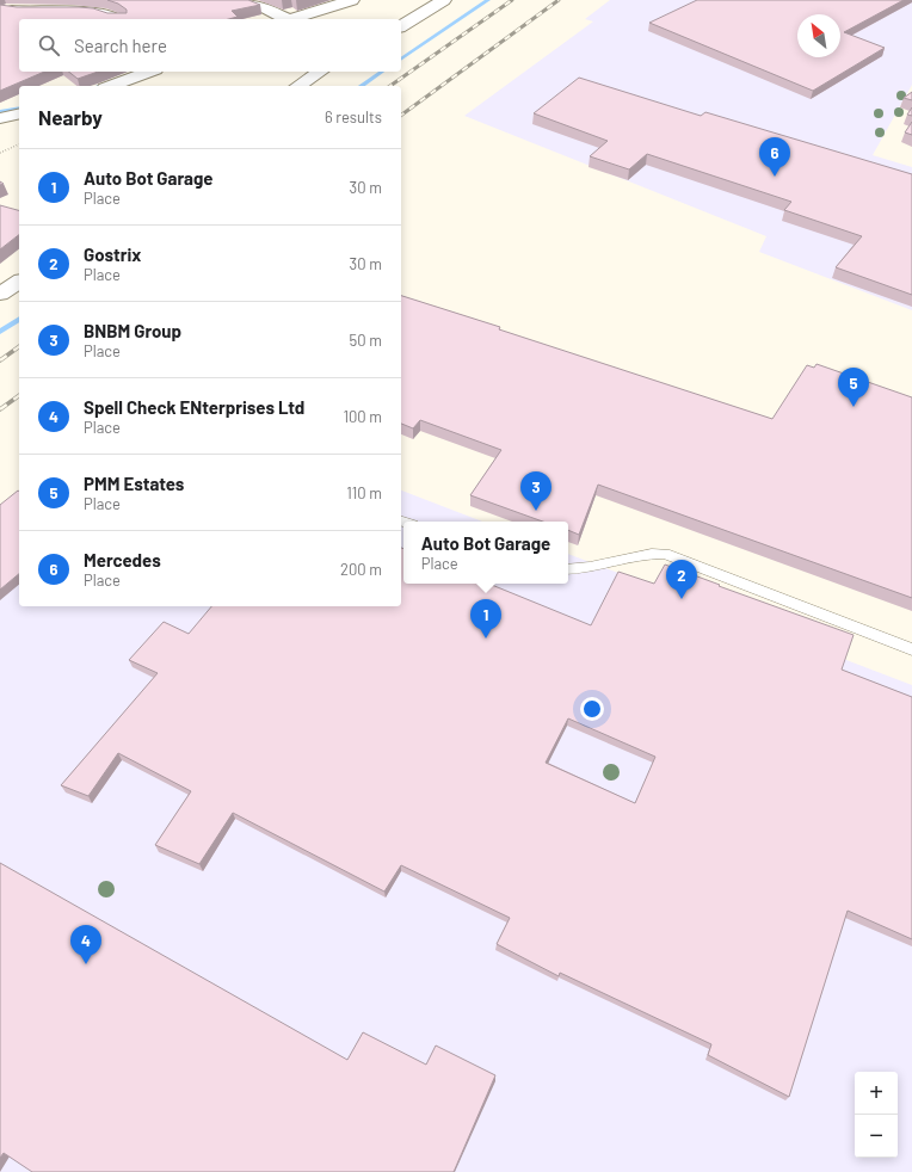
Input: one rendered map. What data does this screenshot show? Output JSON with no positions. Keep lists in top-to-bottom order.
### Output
{
  "north": "top left",
  "page": {
    "search": "Search here",
    "heading": ["Nearby", "6 results"],
    "pins": [
      "6",
      "5",
      "3",
      "2",
      "1",
      "4"
    ],
    "list": [
      {
        "mark": "1",
        "name": "Auto Bot Garage",
        "note": "Place",
        "value": "30 m"
      },
      {
        "mark": "2",
        "name": "Gostrix",
        "note": "Place",
        "value": "30 m"
      },
      {
        "mark": "3",
        "name": "BNBM Group",
        "note": "Place",
        "value": "50 m"
      },
      {
        "mark": "4",
        "name": "Spell Check ENterprises Ltd",
        "note": "Place",
        "value": "100 m"
      },
      {
        "mark": "5",
        "name": "PMM Estates",
        "note": "Place",
        "value": "110 m"
      },
      {
        "mark": "6",
        "name": "Mercedes",
        "note": "Place",
        "value": "200 m"
      }
    ],
    "popup": ["Auto Bot Garage", "Place"],
    "map_buttons": ["+", "−"]
  }
}
